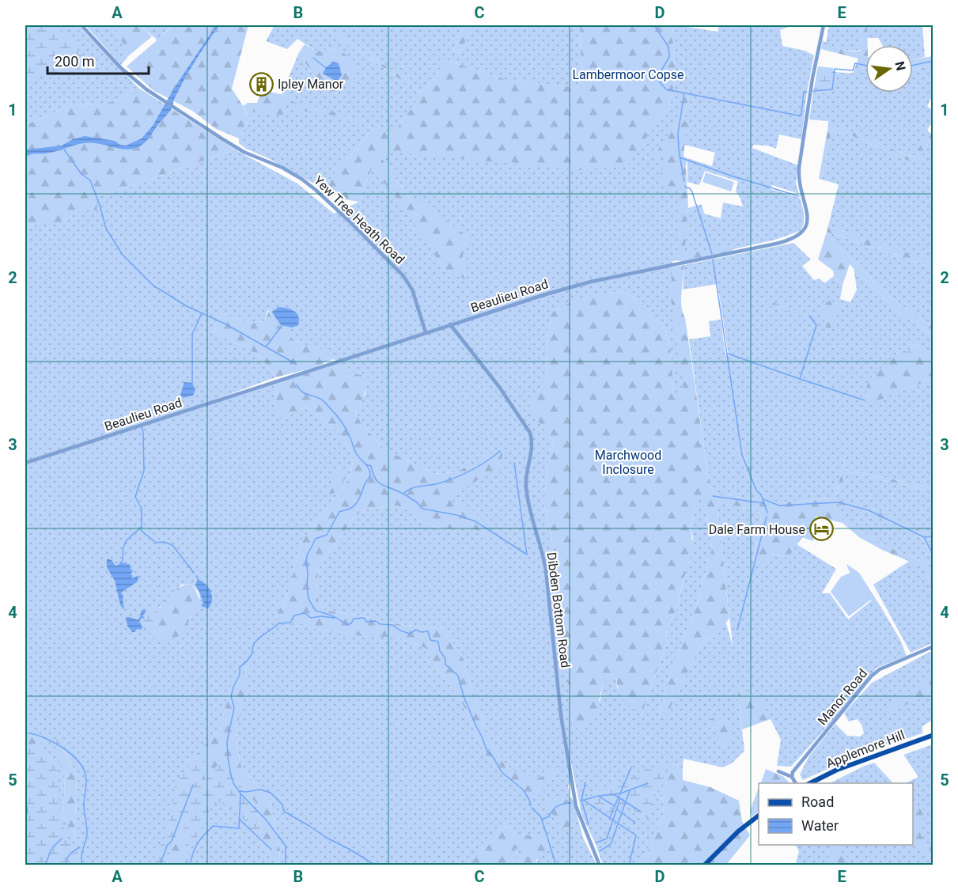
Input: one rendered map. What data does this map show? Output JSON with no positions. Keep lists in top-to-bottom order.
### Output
{
  "streets": {
    "main road": ["Applemore Hill"],
    "street": [
      "Yew Tree Heath Road",
      "Beaulieu Road",
      "Dibden Bottom Road",
      "Manor Road"
    ]
  },
  "crossings": [
    ["Yew Tree Heath Road", "Beaulieu Road"],
    ["Beaulieu Road", "Dibden Bottom Road"]
  ],
  "parks": ["Lambermoor Copse", "Marchwood Inclosure"],
  "places": {
    "building": ["Ipley Manor"],
    "hotel": ["Dale Farm House"]
  },
  "legend": ["Road", "Water"],
  "scale_bar": "200 m",
  "north": "right",
  "grid": {
    "columns": [
      "A",
      "B",
      "C",
      "D",
      "E"
    ],
    "rows": [
      "1",
      "2",
      "3",
      "4",
      "5"
    ]
  }
}
